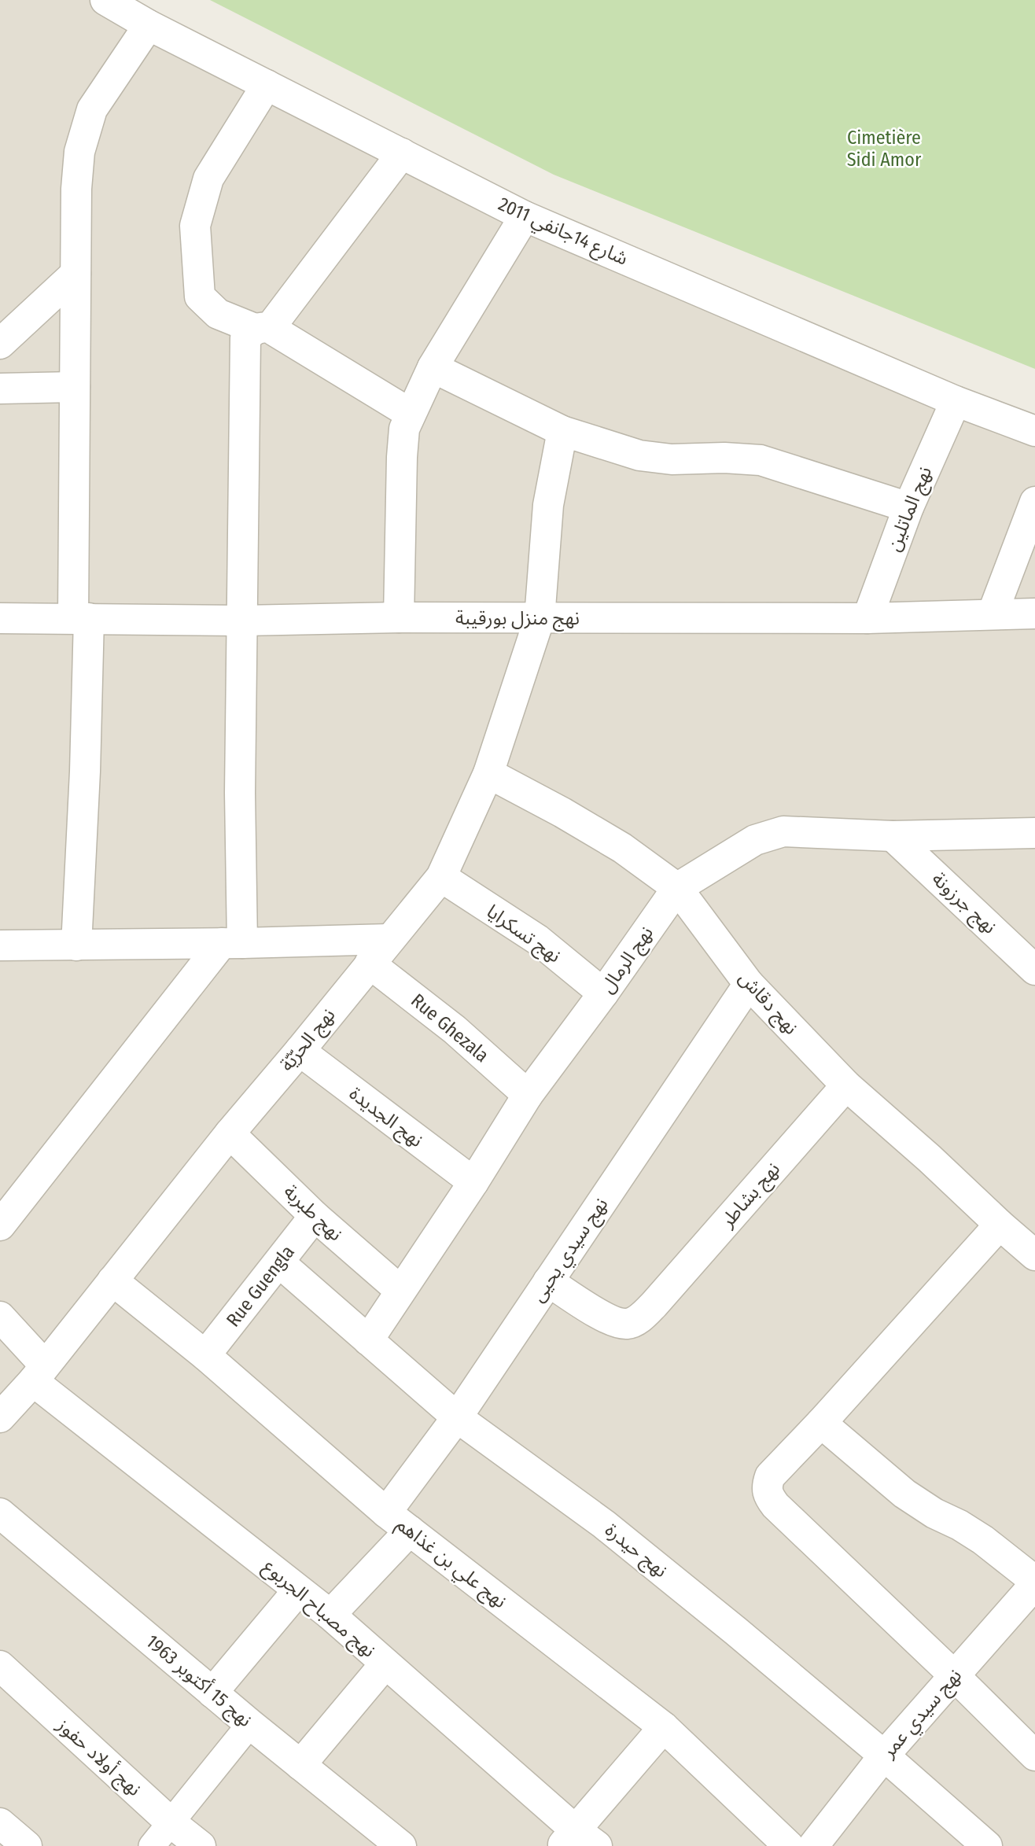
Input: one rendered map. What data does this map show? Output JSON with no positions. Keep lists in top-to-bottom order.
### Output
{
  "streets": {
    "street": [
      "شارع 14جانفي 2011",
      "نهج الماتلين",
      "نهج منزل بورقيبة",
      "نهج جرزونة",
      "نهج تسكرايا",
      "نهج الرمال",
      "نهج دقاش",
      "Rue Ghezala",
      "نهج الحرّيّة",
      "نهج الجديدة",
      "نهج بشاطر",
      "نهج طبربة",
      "نهج سيدي يحيى",
      "Rue Guengla",
      "نهج حيدرة",
      "نهج علي بن غذاهم",
      "نهج مصباح الجربوع",
      "نهج 15 أكتوبر 1963",
      "نهج سيدي عمر",
      "نهج أولاد حفوز"
    ]
  },
  "crossings": [
    ["شارع 14جانفي 2011", "نهج الماتلين"],
    ["نهج الماتلين", "نهج منزل بورقيبة"],
    ["نهج منزل بورقيبة", "نهج الحرّيّة"],
    ["نهج جرزونة", "نهج الرمال"],
    ["نهج تسكرايا", "نهج الرمال"],
    ["نهج تسكرايا", "نهج الحرّيّة"],
    ["نهج الرمال", "نهج دقاش"],
    ["نهج الرمال", "Rue Ghezala"],
    ["نهج الرمال", "نهج الجديدة"],
    ["نهج الرمال", "نهج طبربة"],
    ["نهج الرمال", "نهج حيدرة"],
    ["نهج دقاش", "نهج الحرّيّة"],
    ["نهج دقاش", "نهج بشاطر"],
    ["نهج دقاش", "نهج سيدي يحيى"],
    ["Rue Ghezala", "نهج الحرّيّة"],
    ["نهج الحرّيّة", "نهج الجديدة"],
    ["نهج الحرّيّة", "نهج طبربة"],
    ["نهج الحرّيّة", "نهج علي بن غذاهم"],
    ["نهج الحرّيّة", "نهج مصباح الجربوع"],
    ["نهج بشاطر", "نهج سيدي يحيى"],
    ["نهج طبربة", "Rue Guengla"],
    ["نهج سيدي يحيى", "نهج حيدرة"],
    ["نهج سيدي يحيى", "نهج علي بن غذاهم"],
    ["نهج سيدي يحيى", "نهج مصباح الجربوع"],
    ["Rue Guengla", "نهج حيدرة"],
    ["Rue Guengla", "نهج علي بن غذاهم"],
    ["نهج حيدرة", "نهج سيدي عمر"]
  ],
  "parks": ["Cimetière Sidi Amor"]
}
